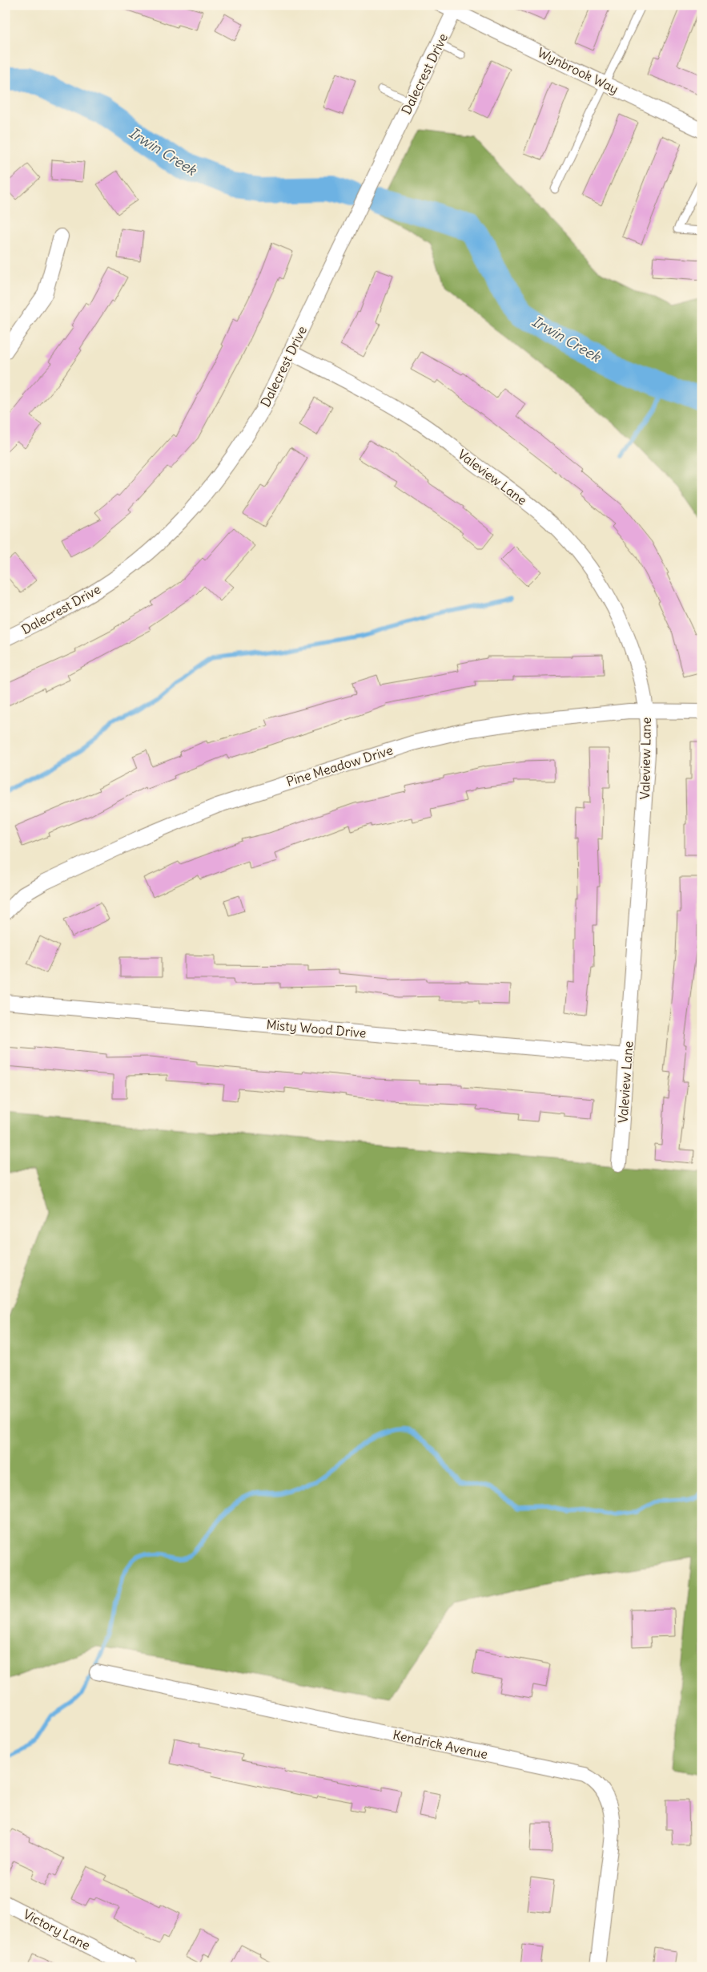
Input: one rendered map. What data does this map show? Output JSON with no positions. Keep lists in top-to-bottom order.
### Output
{
  "streets": {
    "street": [
      "Wynbrook Way",
      "Dalecrest Drive",
      "Valeview Lane",
      "Pine Meadow Drive",
      "Misty Wood Drive",
      "Kendrick Avenue",
      "Victory Lane"
    ]
  },
  "crossings": [
    ["Wynbrook Way", "Dalecrest Drive"],
    ["Dalecrest Drive", "Valeview Lane"],
    ["Valeview Lane", "Pine Meadow Drive"],
    ["Valeview Lane", "Misty Wood Drive"]
  ],
  "water": ["Irwin Creek"]
}
